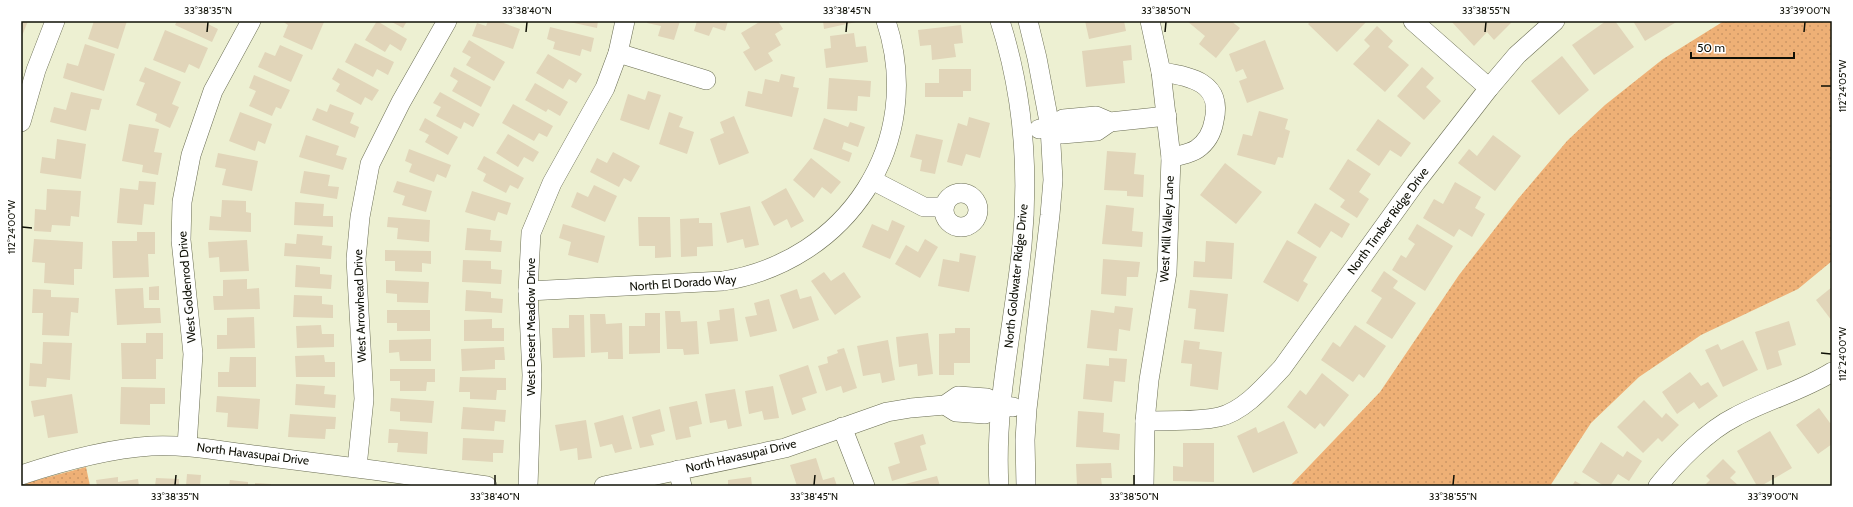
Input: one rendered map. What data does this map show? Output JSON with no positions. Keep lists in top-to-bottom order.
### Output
{
  "streets": {
    "street": [
      "North Timber Ridge Drive",
      "West Mill Valley Lane",
      "North Goldwater Ridge Drive",
      "North El Dorado Way",
      "West Goldenrod Drive",
      "West Arrowhead Drive",
      "West Desert Meadow Drive",
      "North Havasupai Drive"
    ]
  },
  "crossings": [
    ["North Timber Ridge Drive", "West Mill Valley Lane"],
    ["North Goldwater Ridge Drive", "North Havasupai Drive"],
    ["North El Dorado Way", "West Desert Meadow Drive"],
    ["West Goldenrod Drive", "North Havasupai Drive"],
    ["West Arrowhead Drive", "North Havasupai Drive"]
  ],
  "scale_bar": "50 m",
  "coordinates": [
    "33°38'35\"N",
    "33°38'40\"N",
    "33°38'45\"N",
    "33°38'50\"N",
    "33°38'55\"N",
    "33°39'00\"N",
    "112°24'05\"W",
    "112°24'00\"W"
  ]
}
